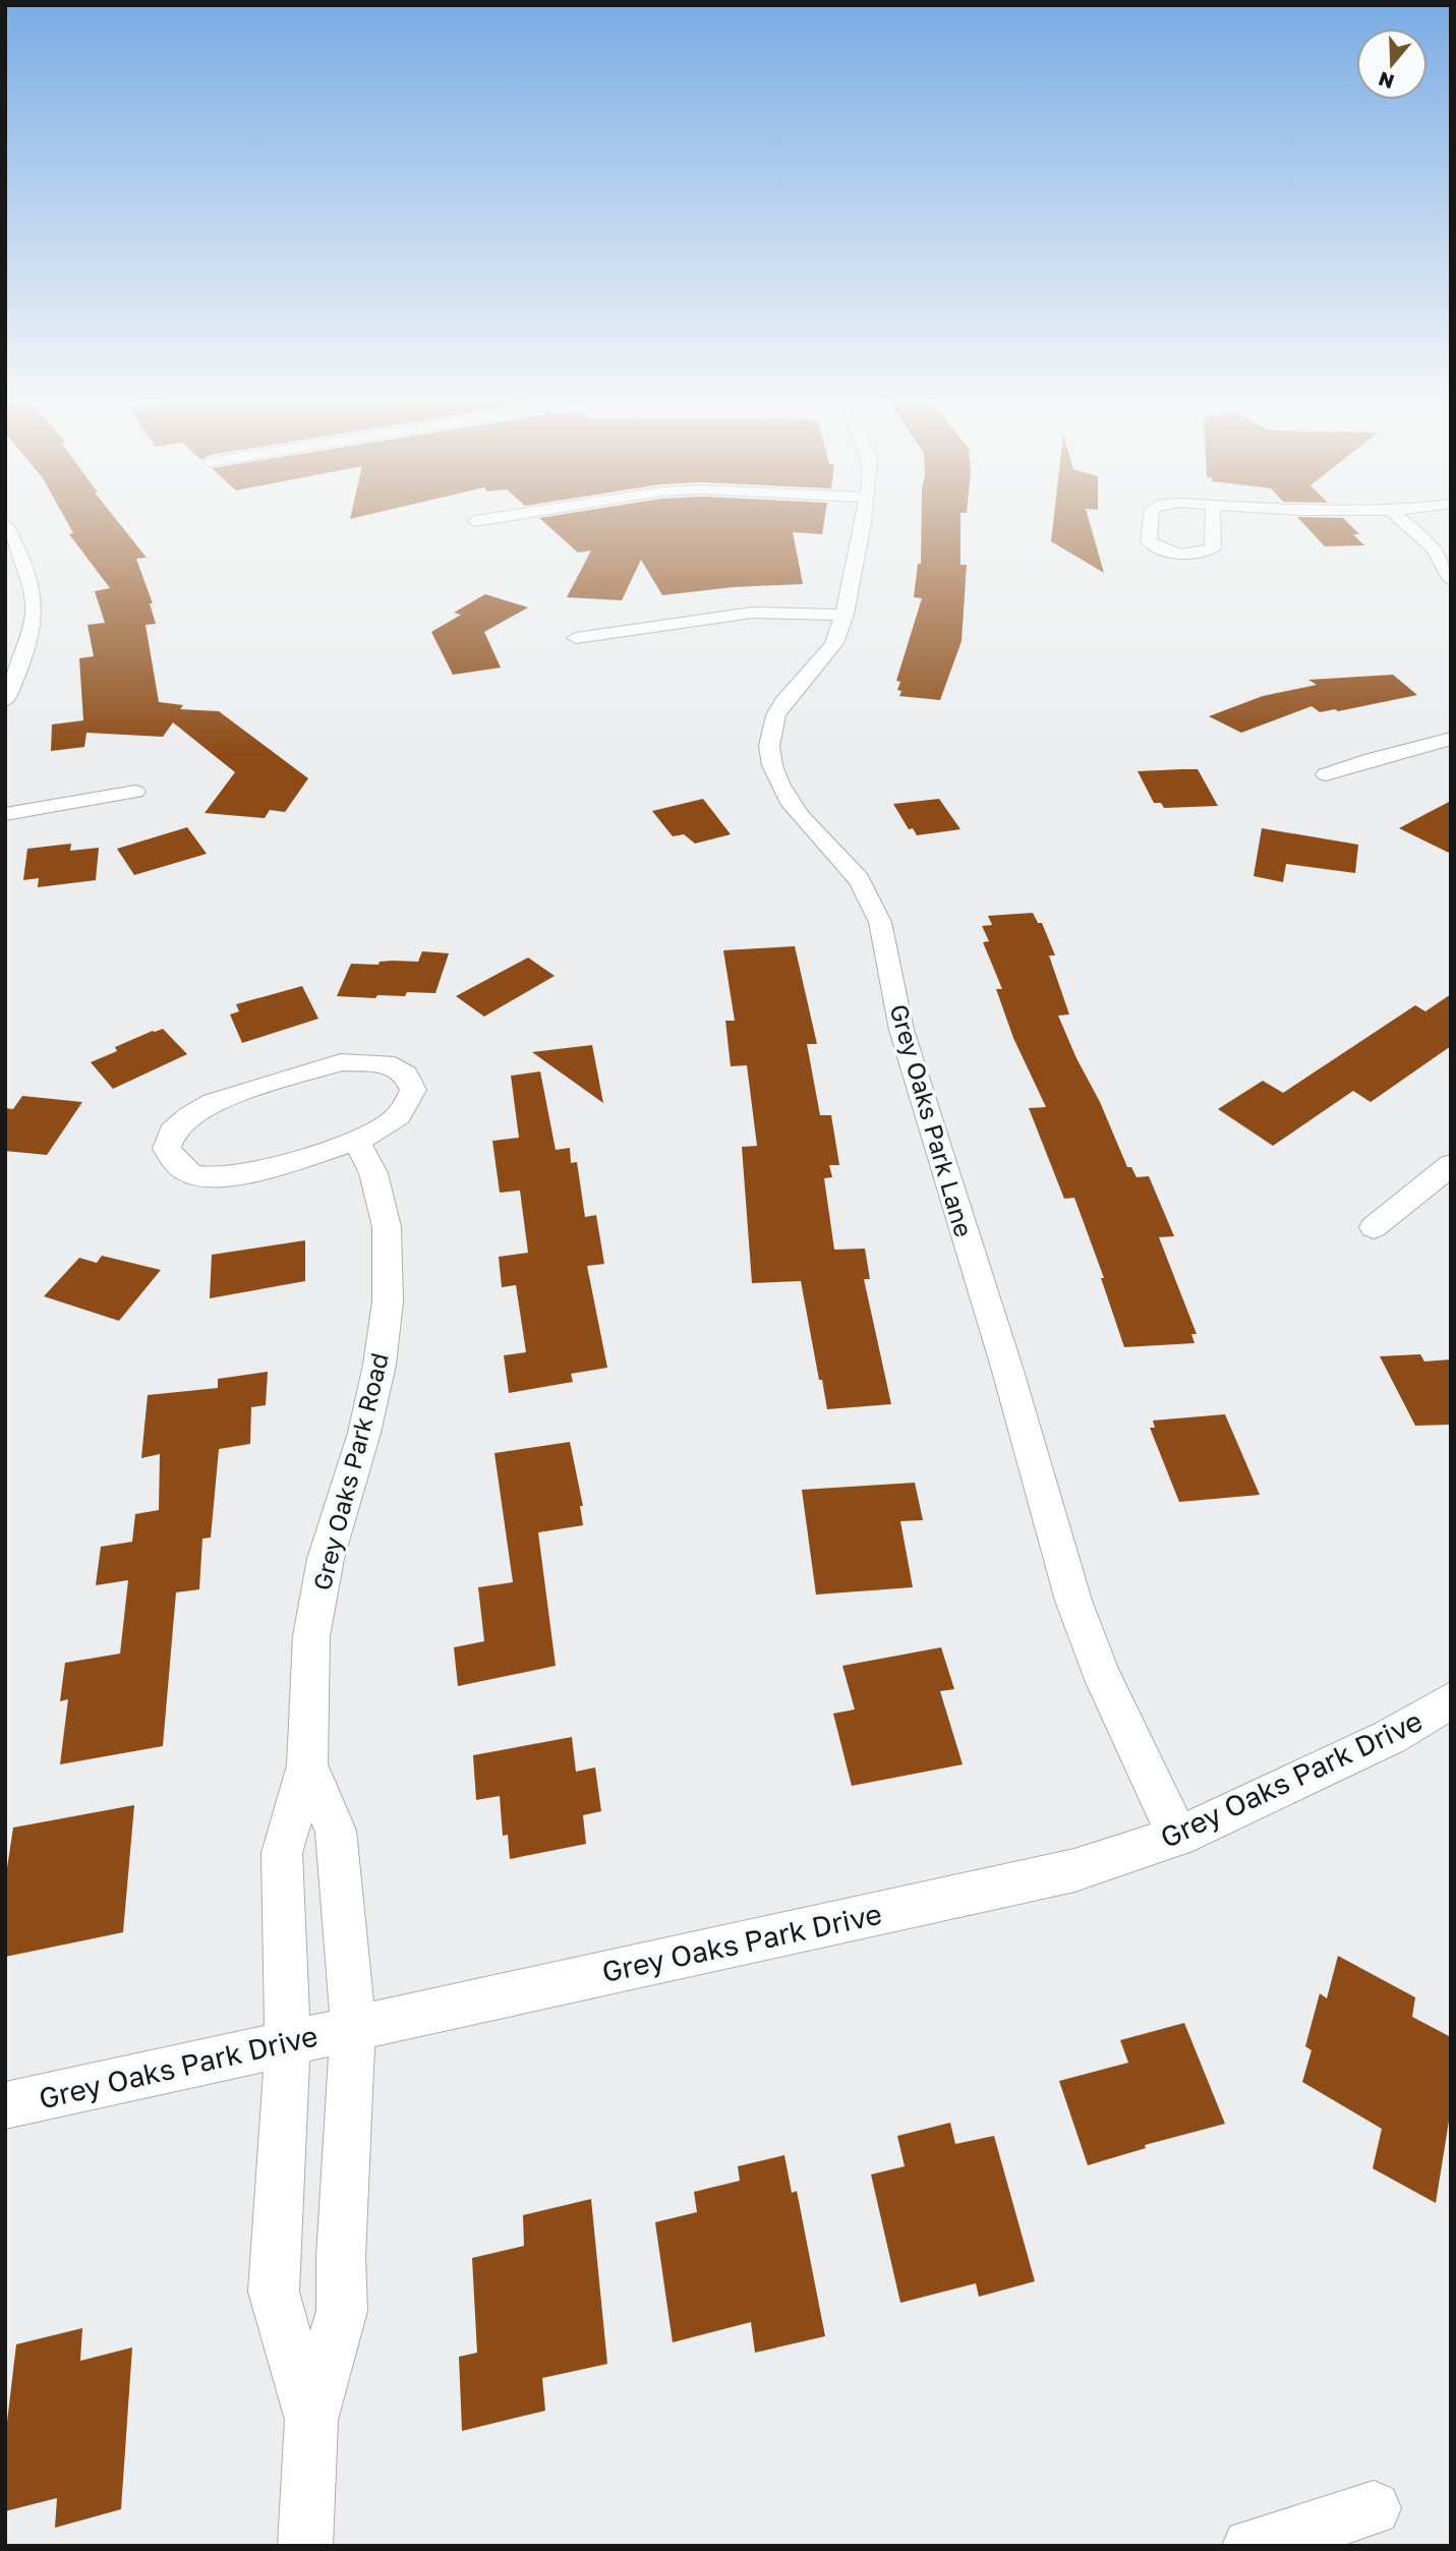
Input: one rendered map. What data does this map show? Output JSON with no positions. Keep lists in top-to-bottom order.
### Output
{
  "streets": {
    "street": ["Grey Oaks Park Lane", "Grey Oaks Park Road", "Grey Oaks Park Drive"]
  },
  "crossings": [
    ["Grey Oaks Park Lane", "Grey Oaks Park Drive"],
    ["Grey Oaks Park Road", "Grey Oaks Park Drive"]
  ],
  "north": "bottom"
}
